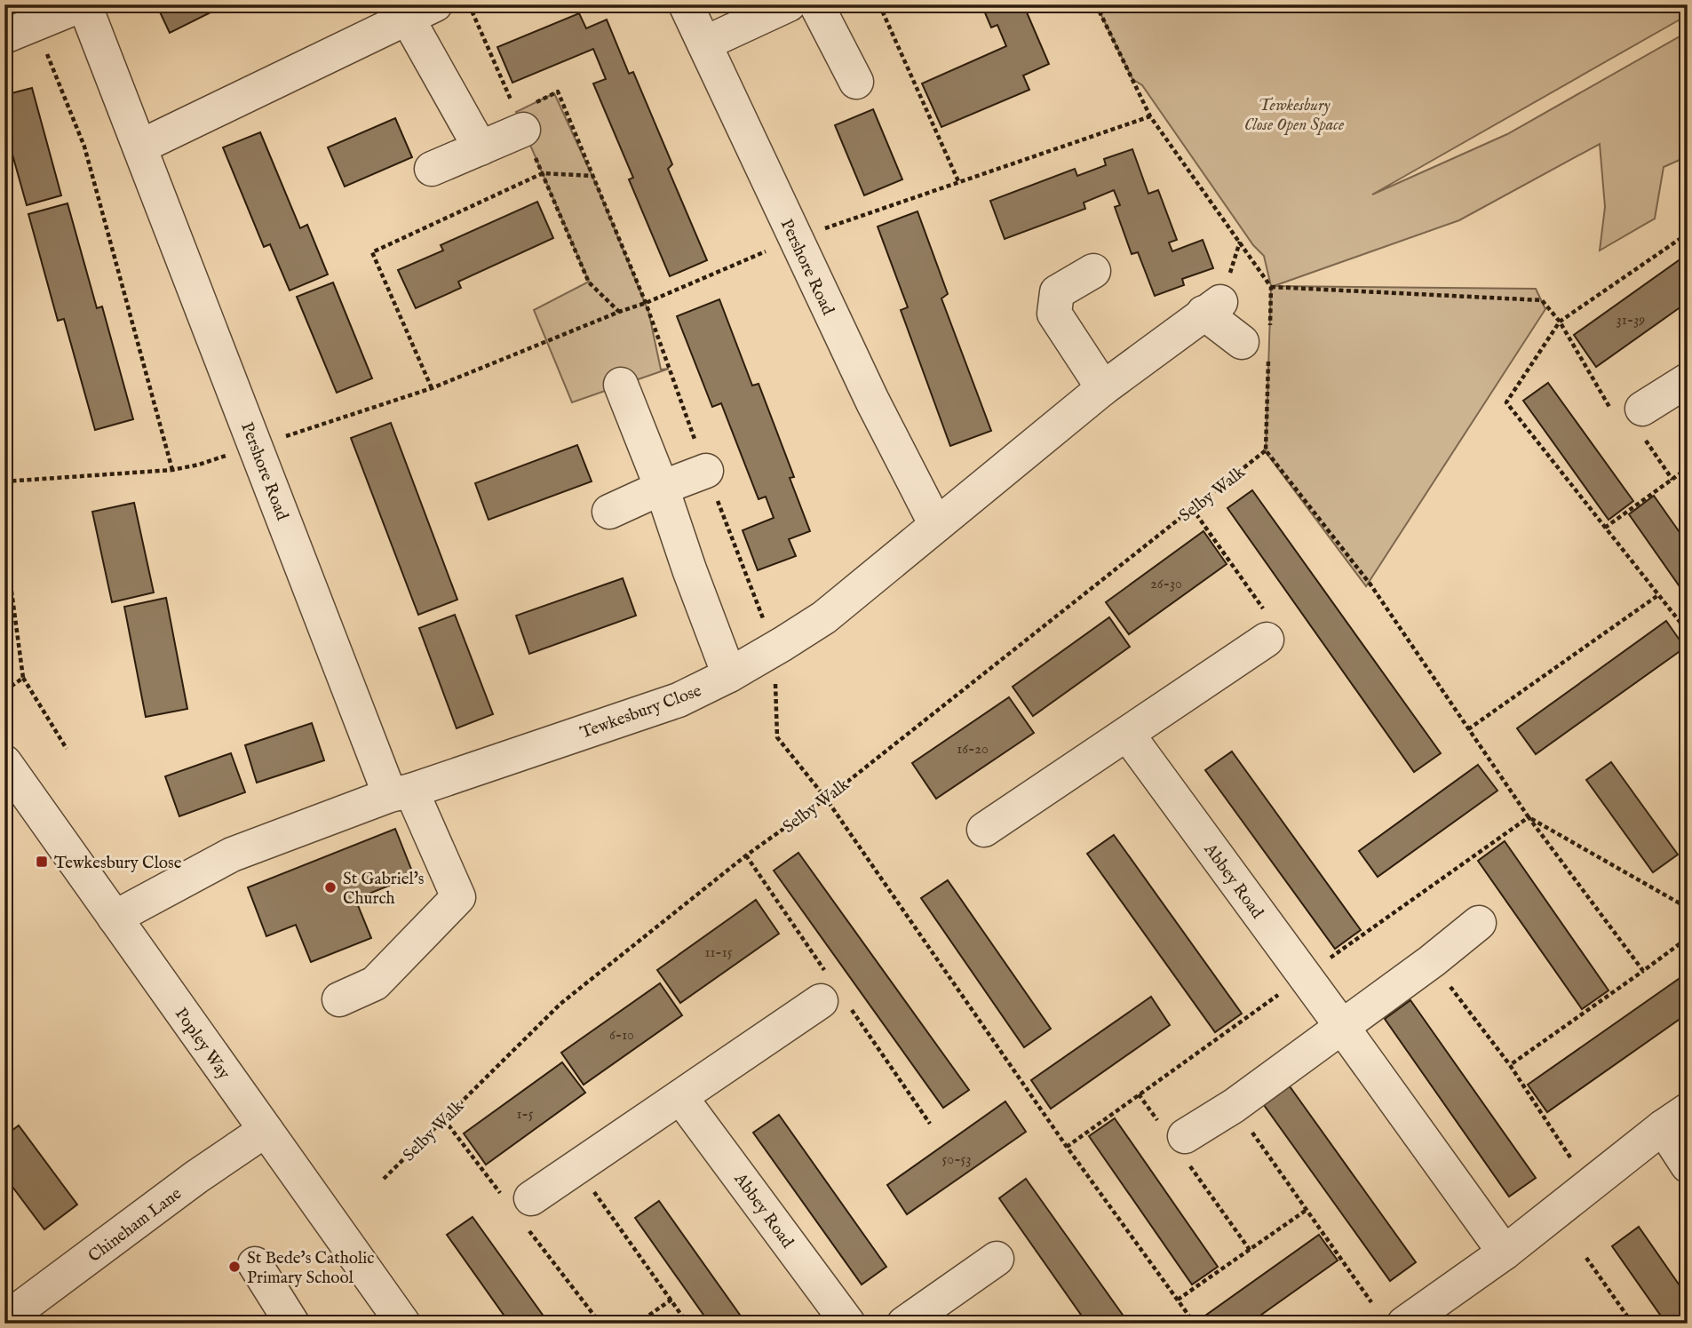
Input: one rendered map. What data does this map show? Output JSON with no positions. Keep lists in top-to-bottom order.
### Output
{
  "streets": {
    "street": [
      "Pershore Road",
      "Tewkesbury Close",
      "Abbey Road",
      "Popley Way",
      "Chineham Lane"
    ],
    "path": ["Selby Walk"]
  },
  "crossings": [
    ["Pershore Road", "Tewkesbury Close"],
    ["Tewkesbury Close", "Popley Way"],
    ["Popley Way", "Chineham Lane"]
  ],
  "parks": ["Tewkesbury Close Open Space"],
  "places": {
    "transit": ["Tewkesbury Close"],
    "other": ["St Gabriel's Church", "St Bede's Catholic Primary School"]
  },
  "house_numbers": [
    "31-39",
    "26-30",
    "16-20",
    "11-15",
    "6-10",
    "1-5",
    "50-53"
  ]
}
